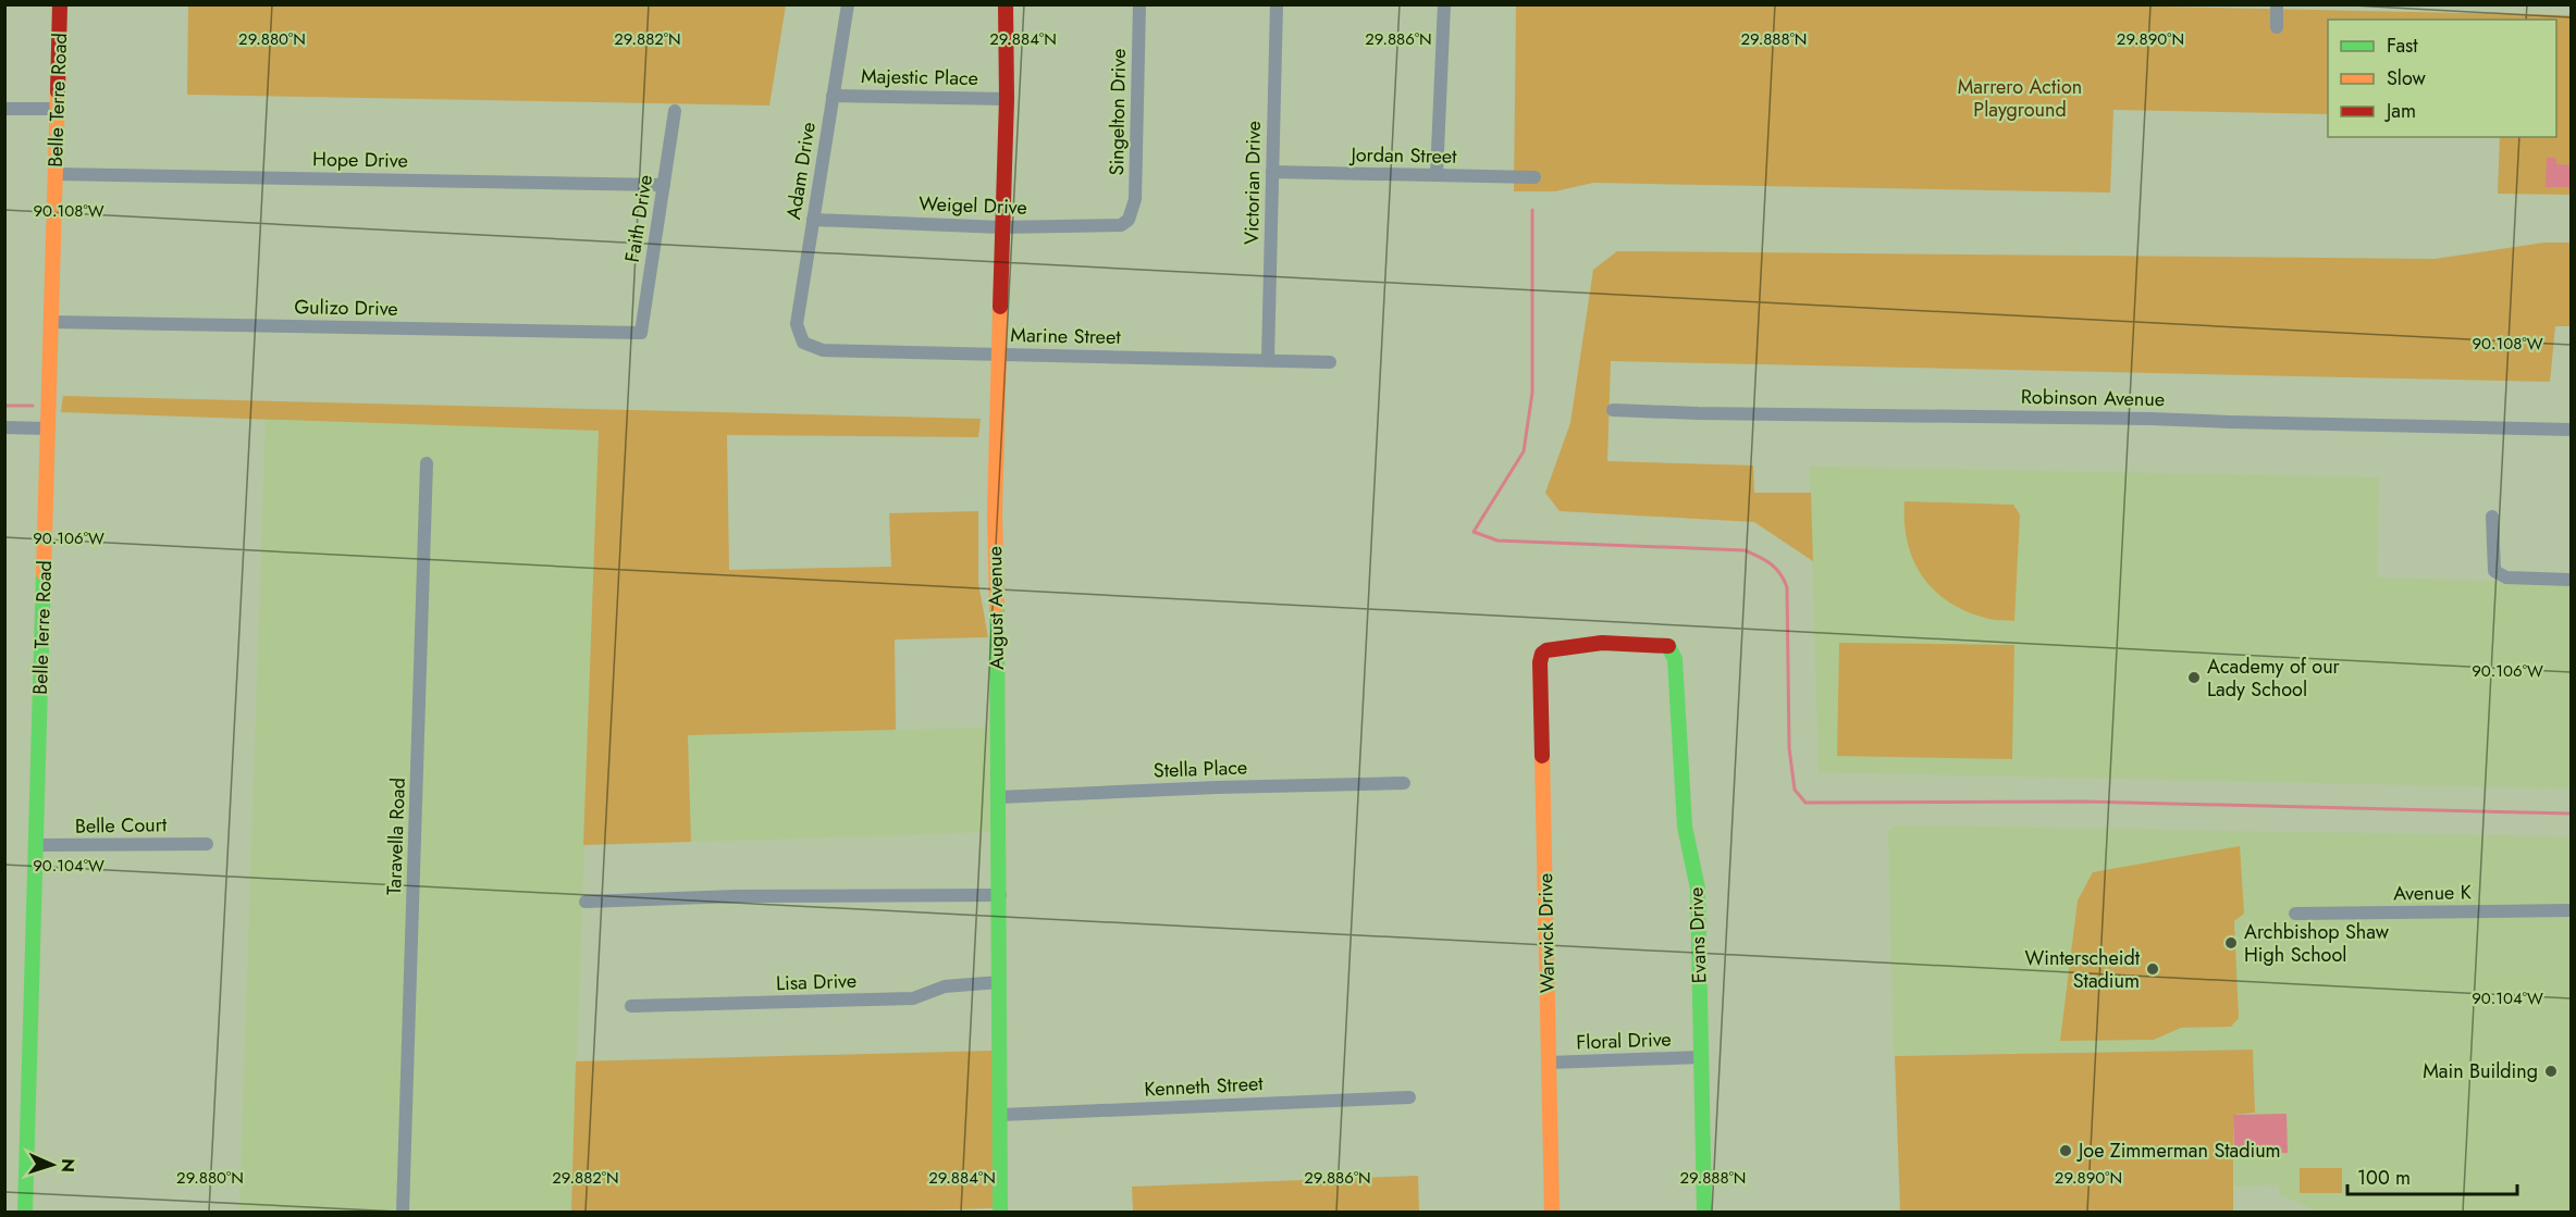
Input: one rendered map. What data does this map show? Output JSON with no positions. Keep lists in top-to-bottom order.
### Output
{
  "streets": {
    "street": [
      "Majestic Place",
      "Belle Terre Road",
      "Singelton Drive",
      "Jordan Street",
      "Hope Drive",
      "Adam Drive",
      "Victorian Drive",
      "Weigel Drive",
      "Faith Drive",
      "Gulizo Drive",
      "Marine Street",
      "Robinson Avenue",
      "August Avenue",
      "Stella Place",
      "Belle Court",
      "Taravella Road",
      "Avenue K",
      "Warwick Drive",
      "Evans Drive",
      "Lisa Drive",
      "Floral Drive",
      "Kenneth Street"
    ]
  },
  "crossings": [
    ["Majestic Place", "Adam Drive"],
    ["Majestic Place", "August Avenue"],
    ["Belle Terre Road", "Hope Drive"],
    ["Belle Terre Road", "Gulizo Drive"],
    ["Belle Terre Road", "Belle Court"],
    ["Singelton Drive", "Weigel Drive"],
    ["Jordan Street", "Victorian Drive"],
    ["Hope Drive", "Faith Drive"],
    ["Adam Drive", "Weigel Drive"],
    ["Adam Drive", "Marine Street"],
    ["Victorian Drive", "Marine Street"],
    ["Weigel Drive", "August Avenue"],
    ["Faith Drive", "Gulizo Drive"],
    ["Marine Street", "August Avenue"],
    ["August Avenue", "Stella Place"],
    ["August Avenue", "Lisa Drive"],
    ["August Avenue", "Kenneth Street"],
    ["Warwick Drive", "Evans Drive"],
    ["Warwick Drive", "Floral Drive"],
    ["Evans Drive", "Floral Drive"]
  ],
  "parks": ["Marrero Action Playground"],
  "places": [
    "Academy of our Lady School",
    "Archbishop Shaw High School",
    "Winterscheidt Stadium",
    "Main Building",
    "Joe Zimmerman Stadium"
  ],
  "legend": ["Fast", "Slow", "Jam"],
  "scale_bar": "100 m",
  "north": "right",
  "coordinates": [
    "29.880°N",
    "29.882°N",
    "29.884°N",
    "29.886°N",
    "29.888°N",
    "29.890°N",
    "90.108°W",
    "90.106°W",
    "90.104°W"
  ]
}
